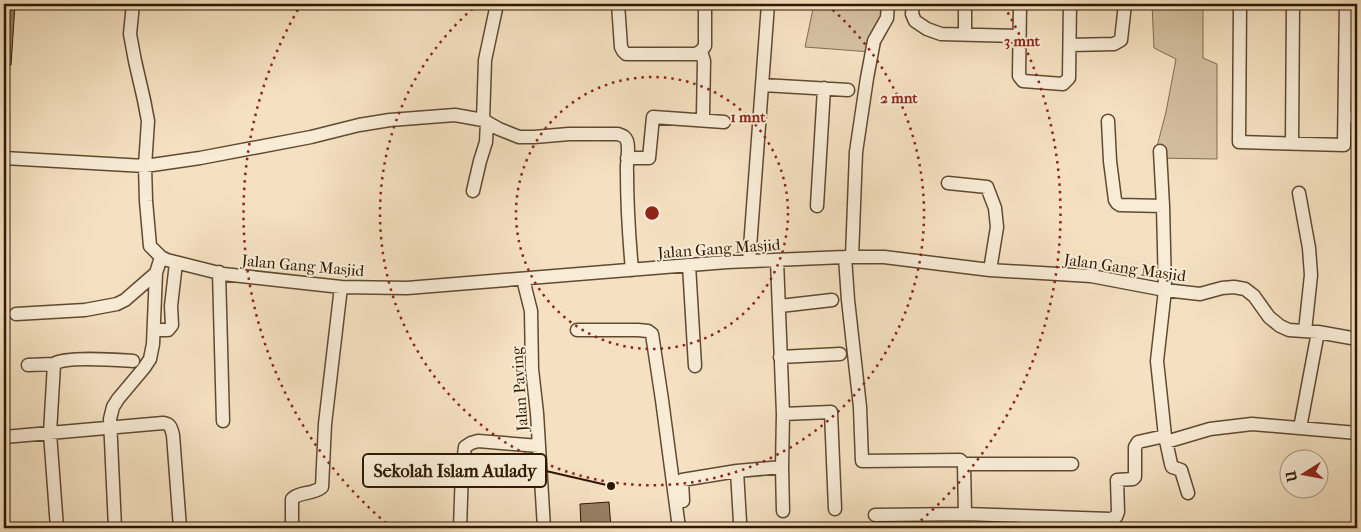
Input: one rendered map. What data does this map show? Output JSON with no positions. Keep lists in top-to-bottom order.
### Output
{
  "streets": {
    "street": ["Jalan Gang Masjid", "Jalan Paving"]
  },
  "crossings": [
    ["Jalan Gang Masjid", "Jalan Paving"]
  ],
  "places": ["Sekolah Islam Aulady"],
  "north": "left",
  "rings": ["3 mnt", "2 mnt", "1 mnt"]
}
